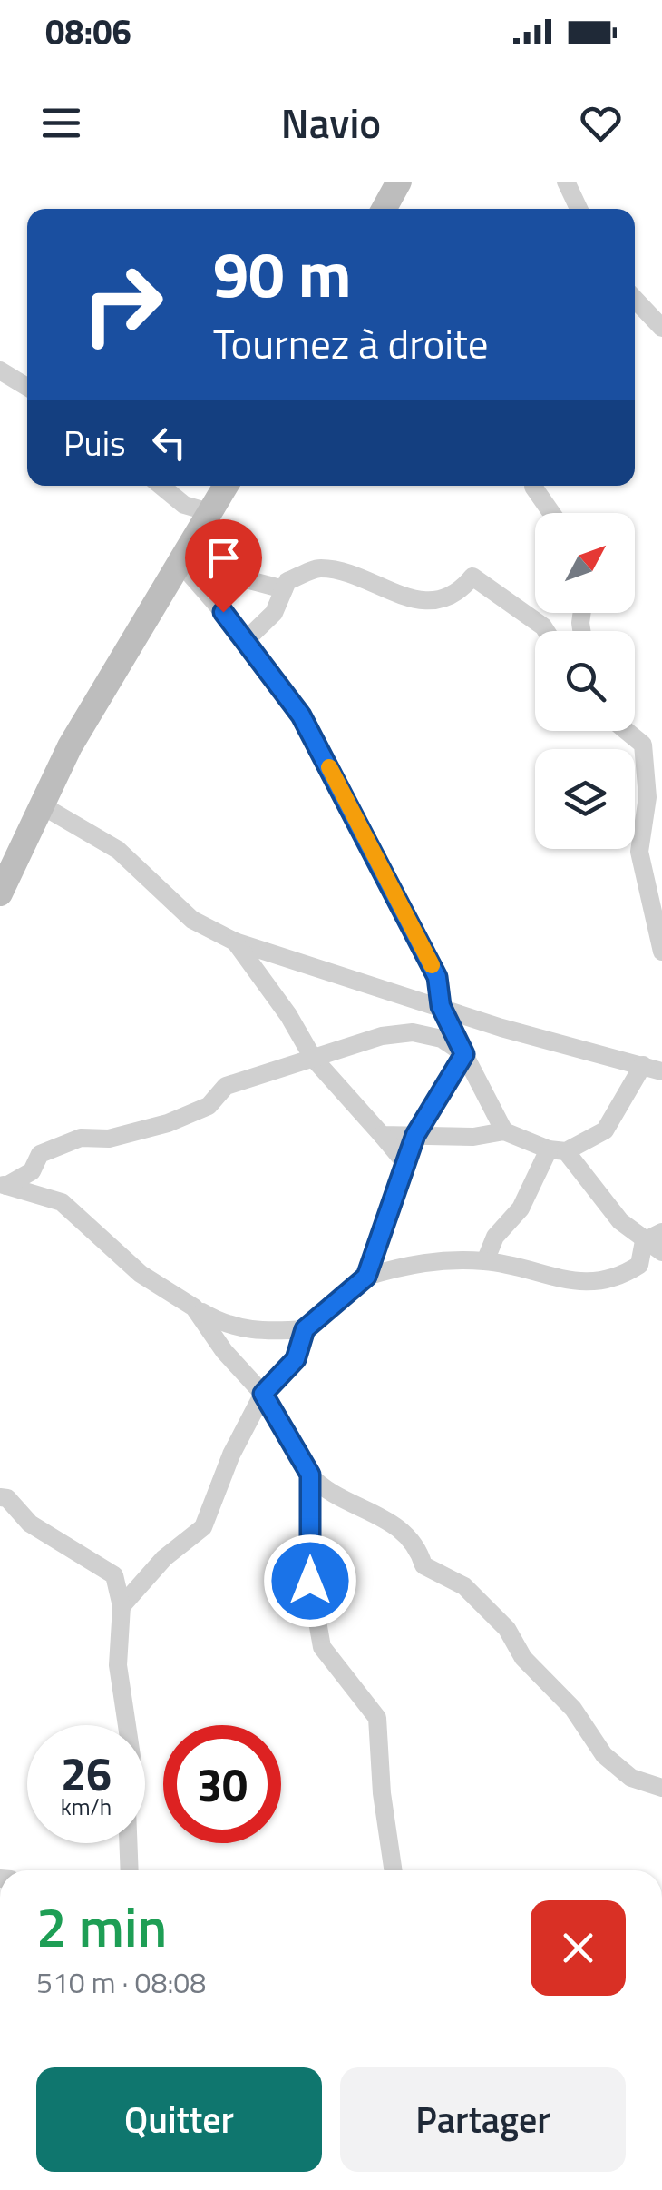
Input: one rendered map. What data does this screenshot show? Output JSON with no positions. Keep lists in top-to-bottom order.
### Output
{
  "north": "top right",
  "page": {
    "status": "08:06",
    "header": "Navio",
    "turn": ["90 m", "Tournez à droite"],
    "then": "Puis",
    "speed": "26 km/h",
    "limit": "30",
    "heading": ["2 min", "510 m · 08:08"],
    "buttons": ["Quitter", "Partager"]
  }
}
